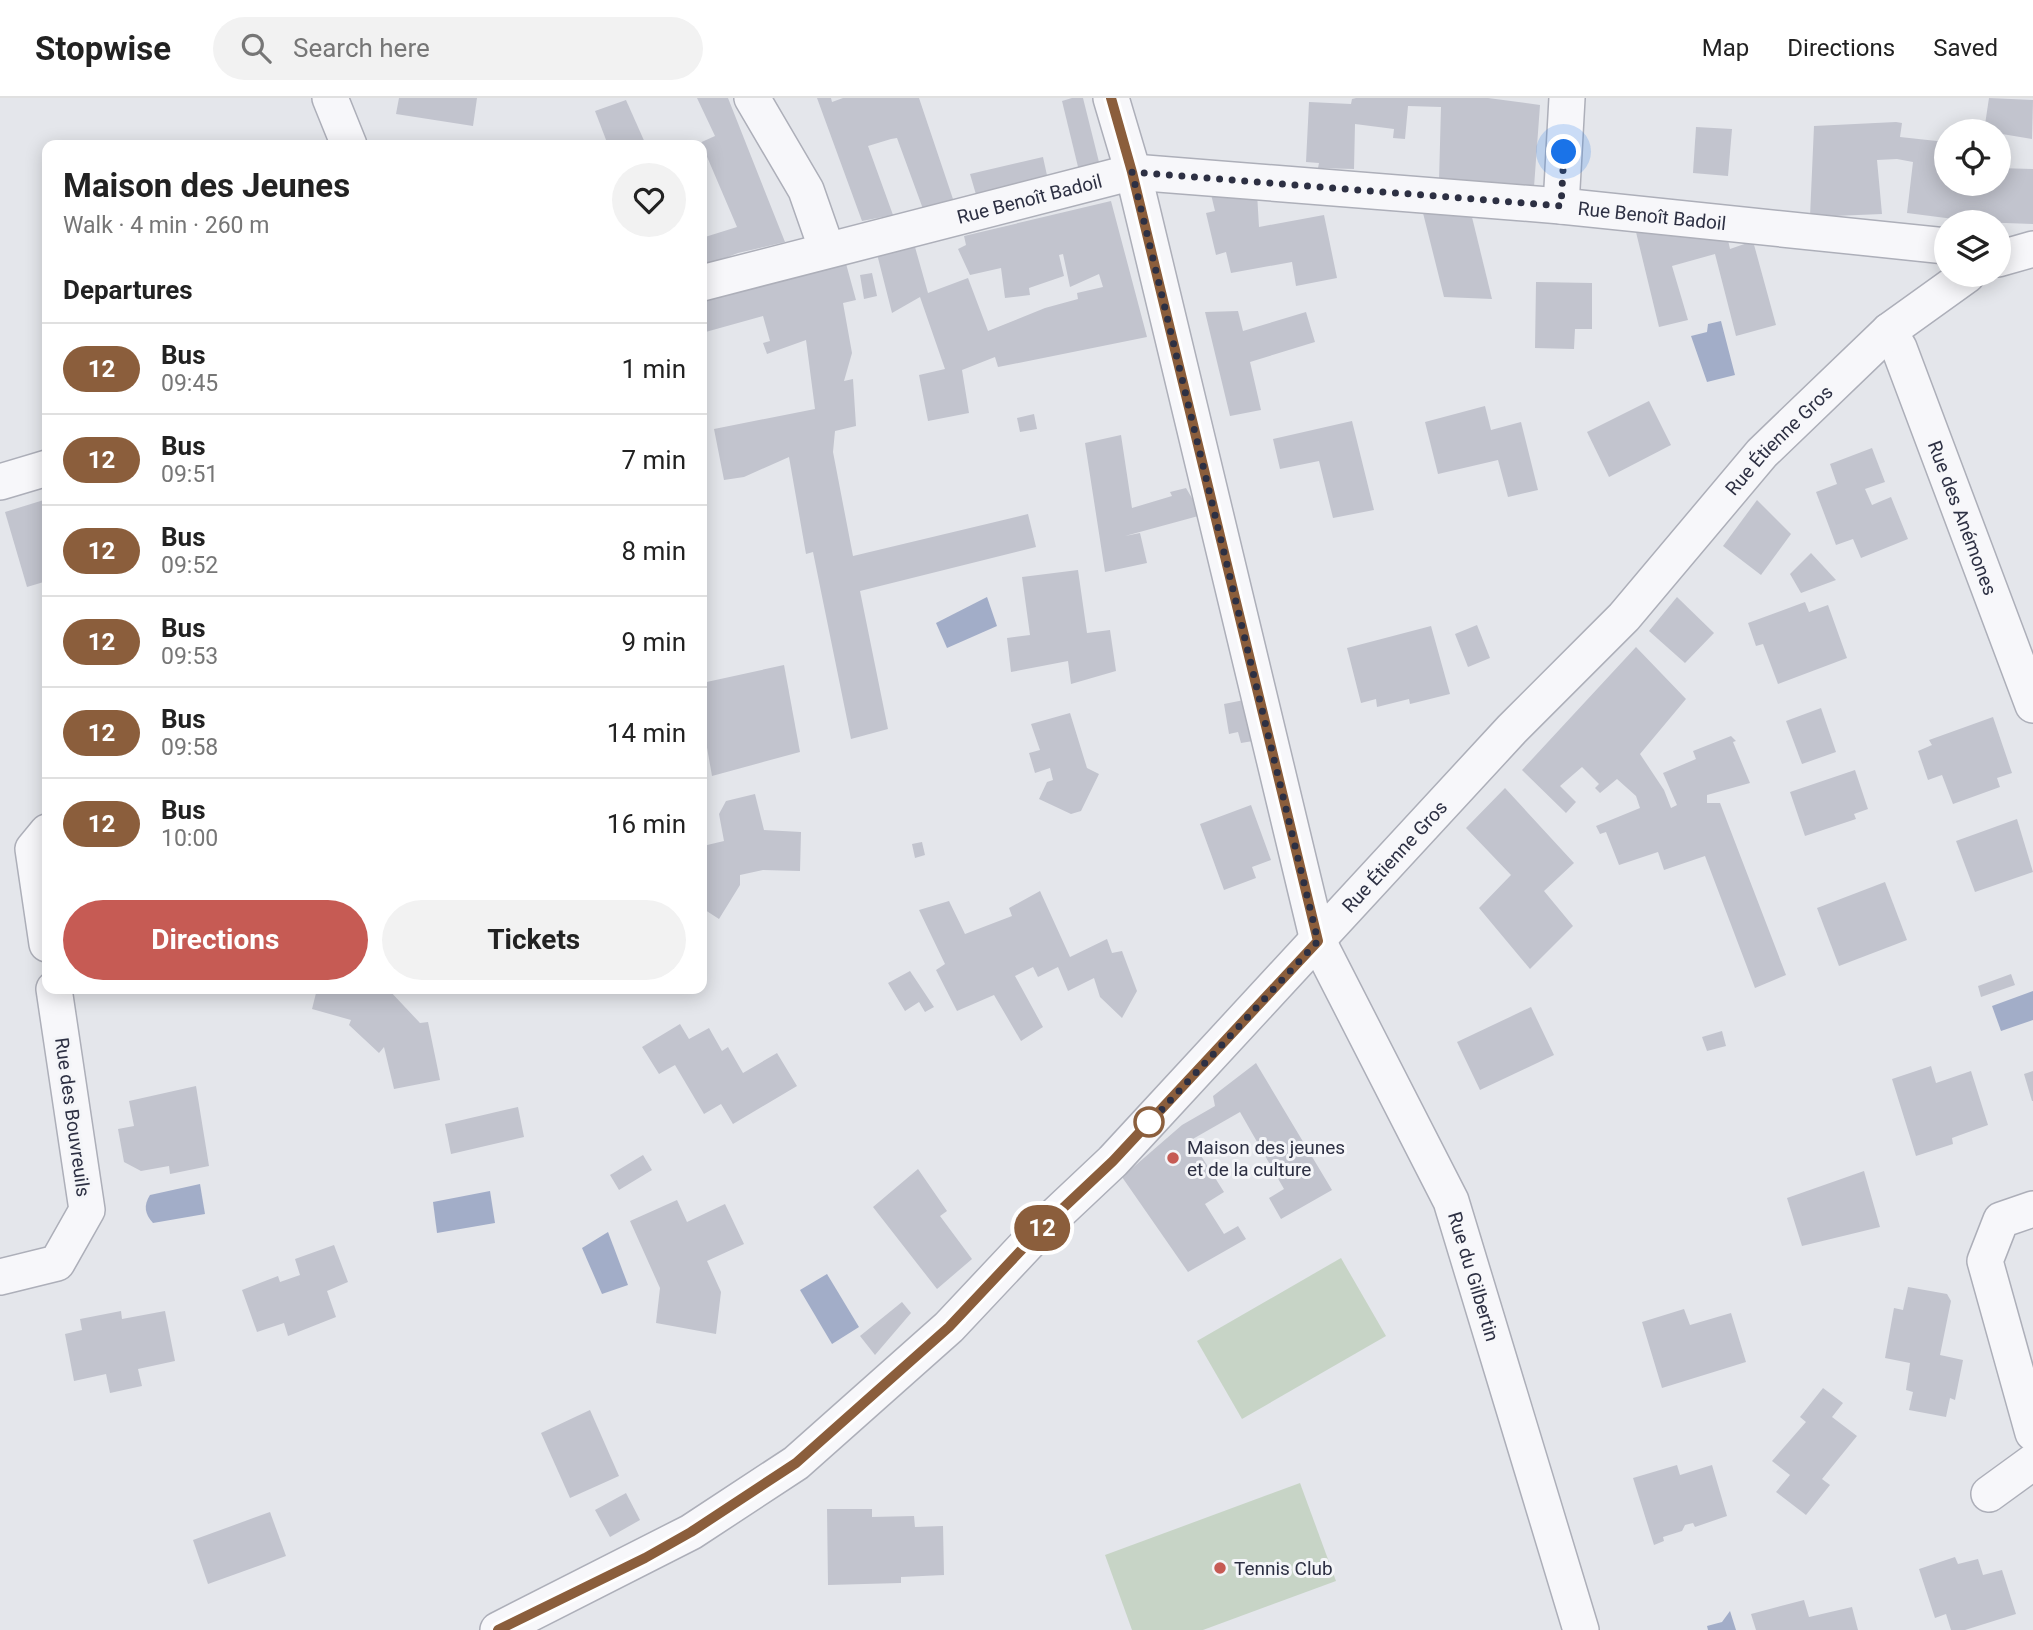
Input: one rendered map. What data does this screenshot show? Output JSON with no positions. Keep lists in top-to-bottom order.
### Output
{
  "streets": {
    "street": [
      "Rue Benoît Badoil",
      "Rue Étienne Gros",
      "Rue des Anémones",
      "Rue des Bouvreuils",
      "Rue du Gilbertin"
    ]
  },
  "crossings": [
    ["Rue Benoît Badoil", "Rue du Gilbertin"],
    ["Rue Étienne Gros", "Rue des Anémones"],
    ["Rue Étienne Gros", "Rue du Gilbertin"]
  ],
  "places": ["Maison des jeunes et de la culture", "Tennis Club"],
  "lines": ["bus line 12"],
  "page": {
    "header": "Stopwise",
    "search": "Search here",
    "nav": ["Map", "Directions", "Saved"],
    "on_map": "12",
    "heading": [
      ["Maison des Jeunes", "Walk · 4 min · 260 m"],
      "Departures"
    ],
    "list": [
      {
        "mark": "12",
        "name": "Bus",
        "note": "09:45",
        "value": "1 min"
      },
      {
        "mark": "12",
        "name": "Bus",
        "note": "09:51",
        "value": "7 min"
      },
      {
        "mark": "12",
        "name": "Bus",
        "note": "09:52",
        "value": "8 min"
      },
      {
        "mark": "12",
        "name": "Bus",
        "note": "09:53",
        "value": "9 min"
      },
      {
        "mark": "12",
        "name": "Bus",
        "note": "09:58",
        "value": "14 min"
      },
      {
        "mark": "12",
        "name": "Bus",
        "note": "10:00",
        "value": "16 min"
      }
    ],
    "buttons": ["Directions", "Tickets"]
  }
}
